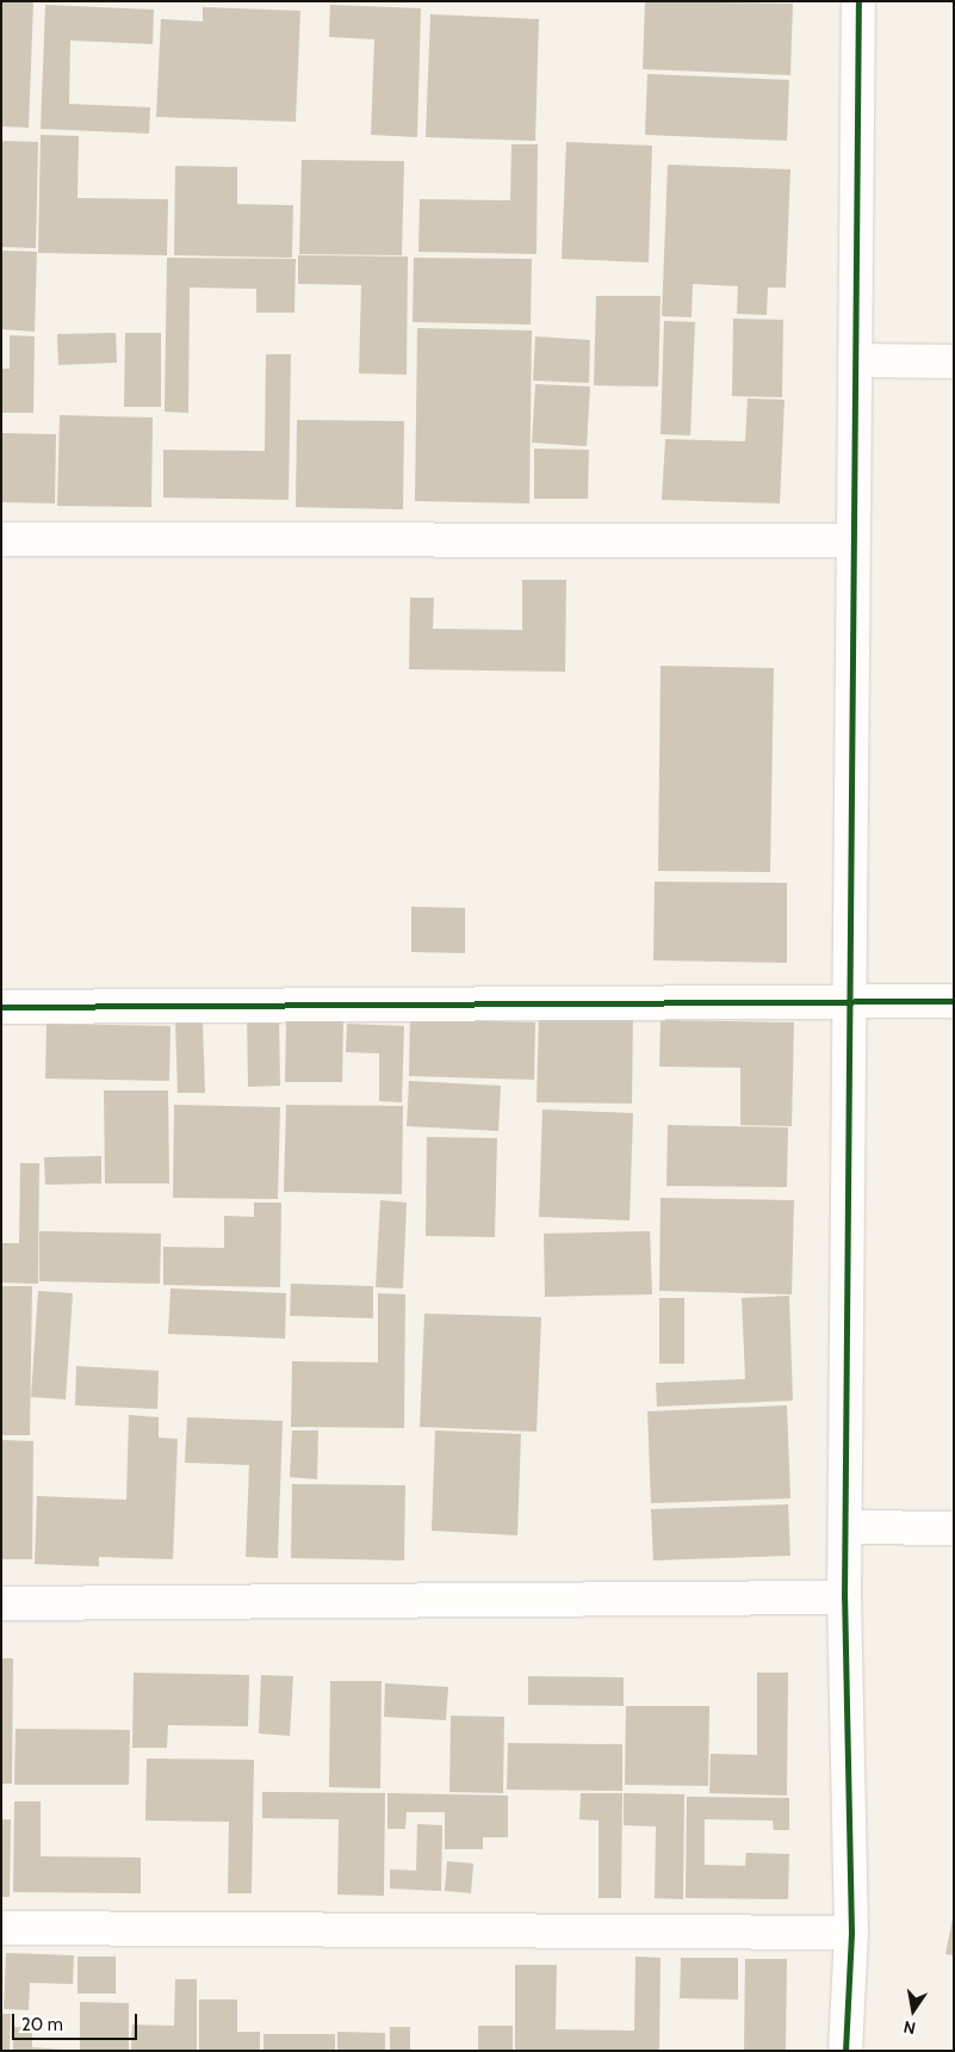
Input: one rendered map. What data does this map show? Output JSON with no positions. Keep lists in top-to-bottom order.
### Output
{
  "scale_bar": "20 m",
  "north": "bottom"
}
